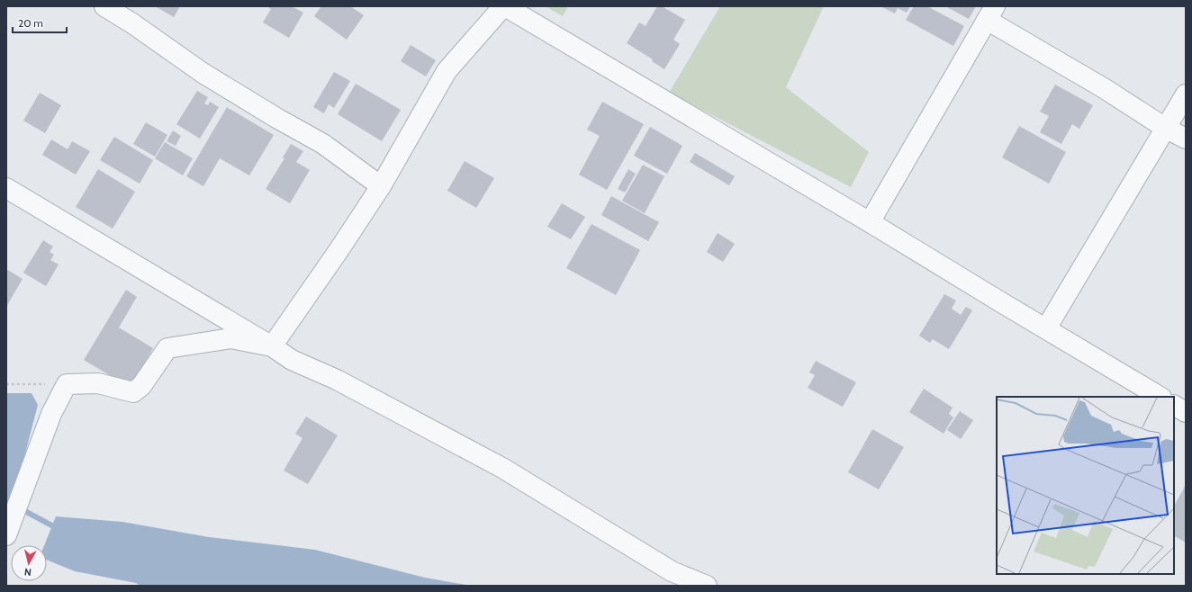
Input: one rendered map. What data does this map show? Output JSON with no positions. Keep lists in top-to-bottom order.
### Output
{
  "scale_bar": "20 m",
  "north": "bottom"
}
